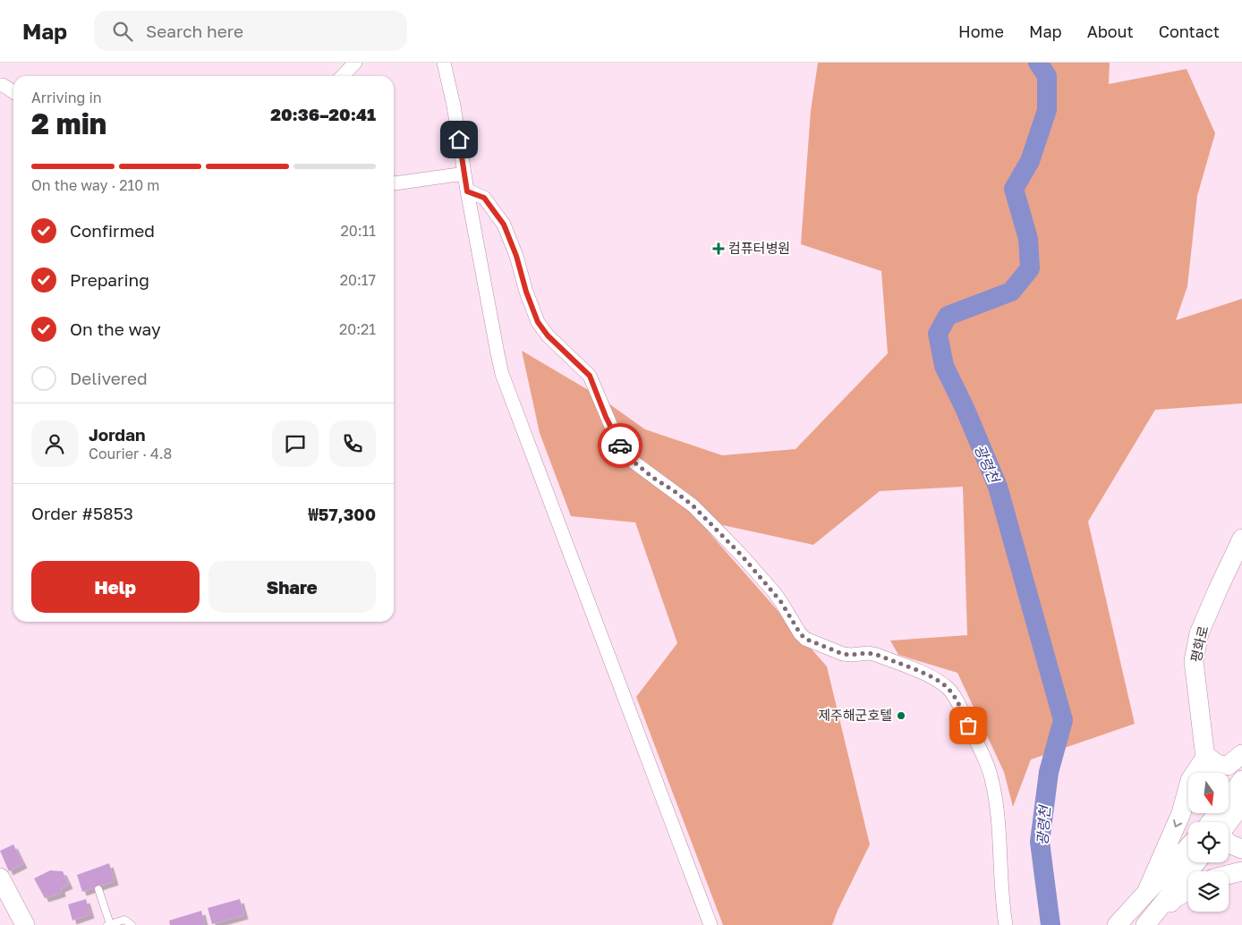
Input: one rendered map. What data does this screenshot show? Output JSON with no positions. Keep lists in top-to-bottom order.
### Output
{
  "streets": {
    "main road": ["평화로"]
  },
  "water": ["광령천"],
  "places": {
    "health": ["컴퓨터병원"],
    "other": ["제주해군호텔"]
  },
  "north": "bottom",
  "page": {
    "header": "Map",
    "search": "Search here",
    "nav": [
      "Home",
      "Map",
      "About",
      "Contact"
    ],
    "heading": ["2 min", "Arriving in", "20:36–20:41"],
    "panel": [
      "Jordan",
      "Courier · 4.8",
      "Order #5853",
      "₩57,300"
    ],
    "bar": "On the way · 210 m",
    "list": [
      ["Confirmed", "20:11"],
      ["Preparing", "20:17"],
      ["On the way", "20:21"],
      "Delivered"
    ],
    "buttons": ["Help", "Share"]
  }
}
